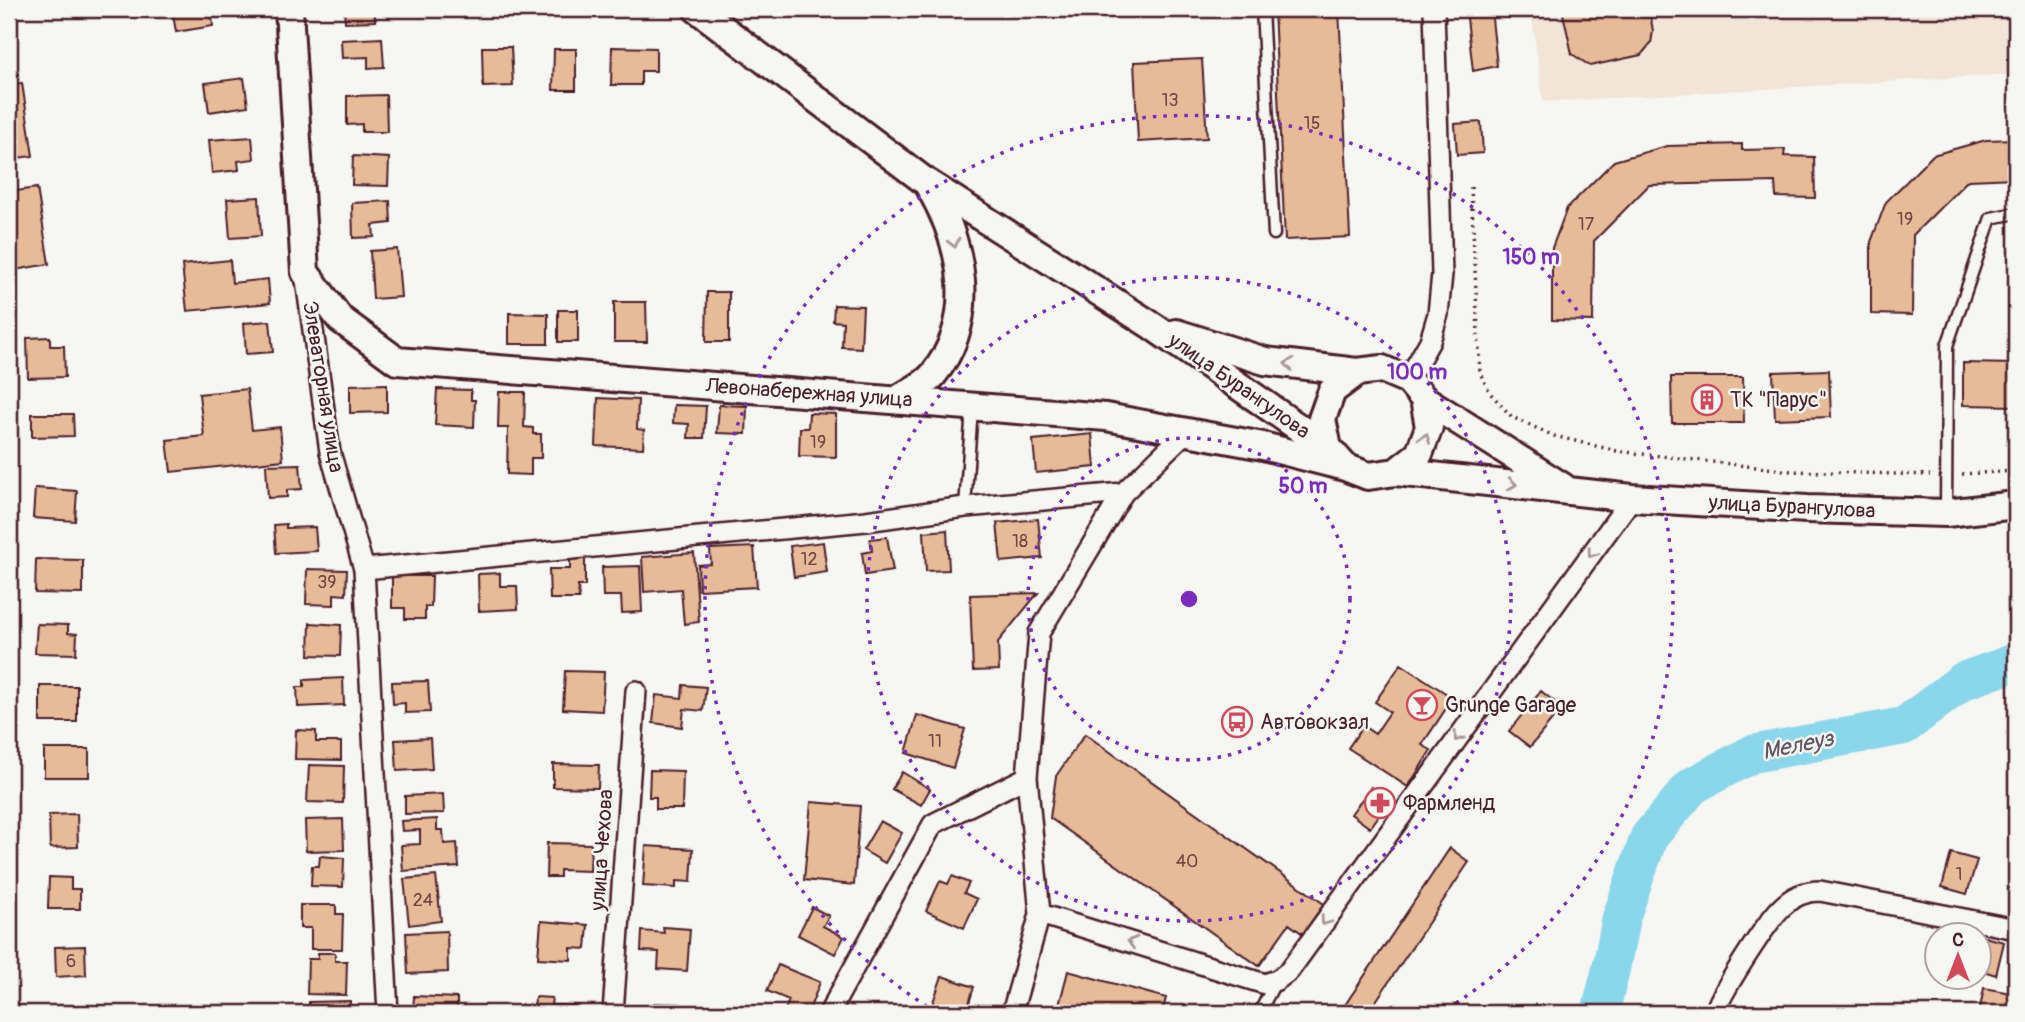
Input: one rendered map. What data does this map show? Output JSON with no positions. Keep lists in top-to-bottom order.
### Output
{
  "streets": {
    "main road": ["улица Бурангулова", "Элеваторная улица", "Левонабережная улица"],
    "street": ["улица Чехова"]
  },
  "crossings": [
    ["улица Бурангулова", "Левонабережная улица"],
    ["Элеваторная улица", "Левонабережная улица"]
  ],
  "water": ["Мелеуз"],
  "places": {
    "building": ["ТК \"Парус\""],
    "bar": ["Grunge Garage"],
    "bus stop": ["Автовокзал"],
    "pharmacy": ["Фармленд"]
  },
  "house_numbers": [
    "13",
    "15",
    "19",
    "17",
    "19",
    "18",
    "12",
    "39",
    "11",
    "40",
    "1",
    "24",
    "6"
  ],
  "north": "top",
  "rings": ["150 m", "100 m", "50 m"]
}
